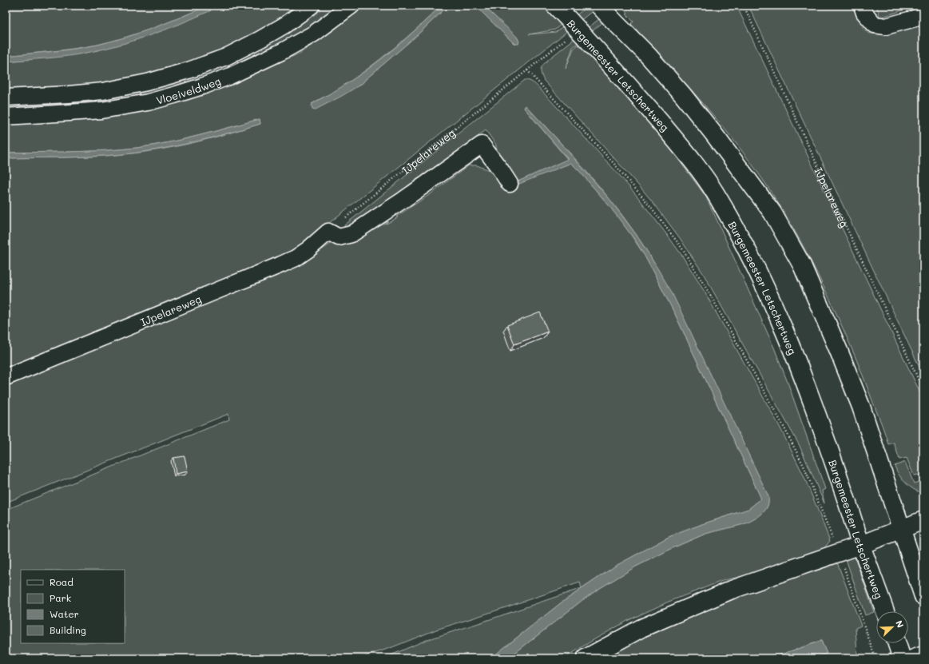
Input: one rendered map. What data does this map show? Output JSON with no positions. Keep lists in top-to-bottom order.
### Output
{
  "streets": {
    "main road": ["Burgemeester Letschertweg"],
    "street": ["Vloeiveldweg", "IJpelareweg"]
  },
  "legend": [
    "Road",
    "Park",
    "Water",
    "Building"
  ],
  "north": "top right"
}
